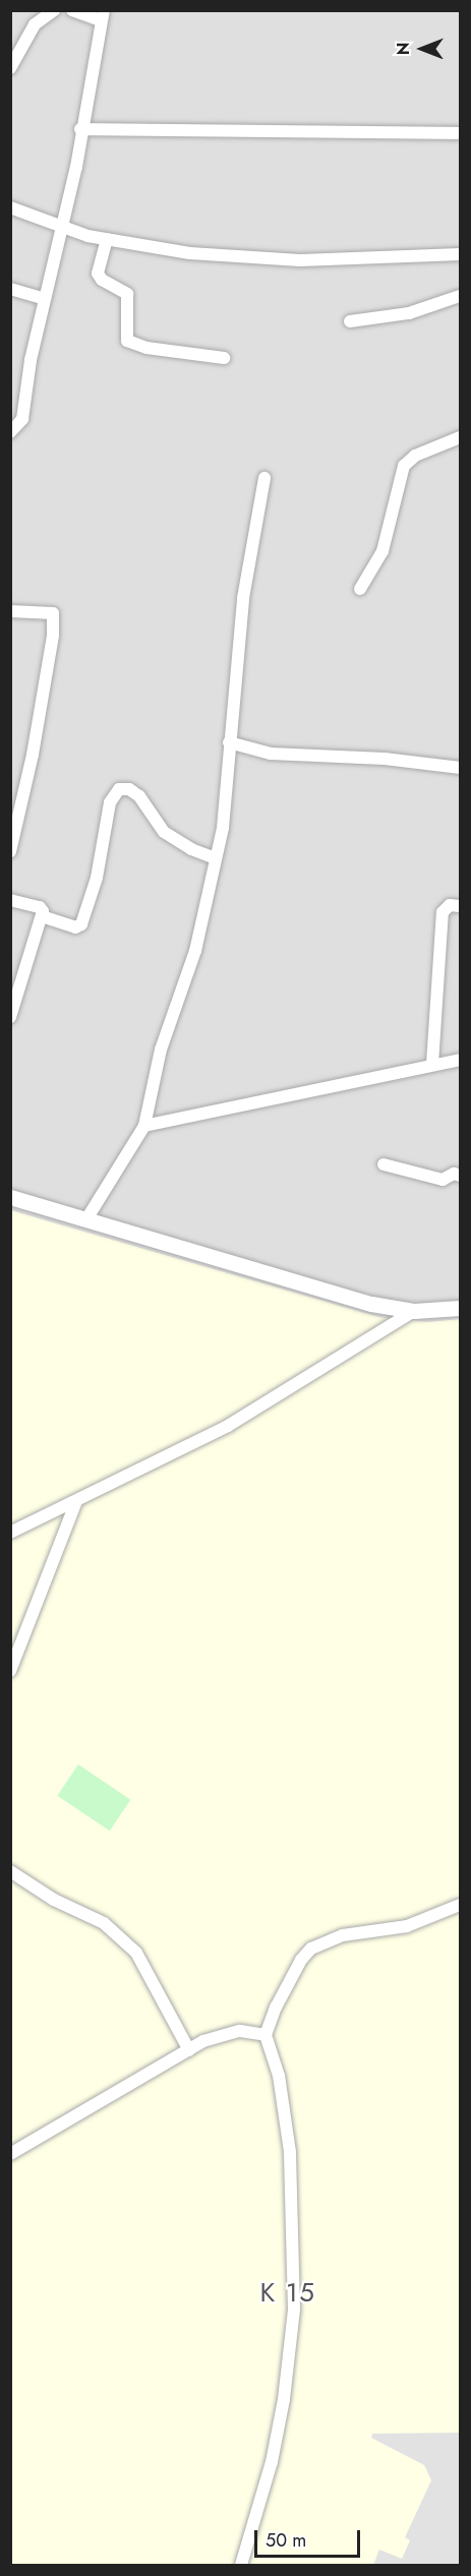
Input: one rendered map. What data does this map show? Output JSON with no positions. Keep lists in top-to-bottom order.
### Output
{
  "districts": ["K 15"],
  "scale_bar": "50 m",
  "north": "left"
}
